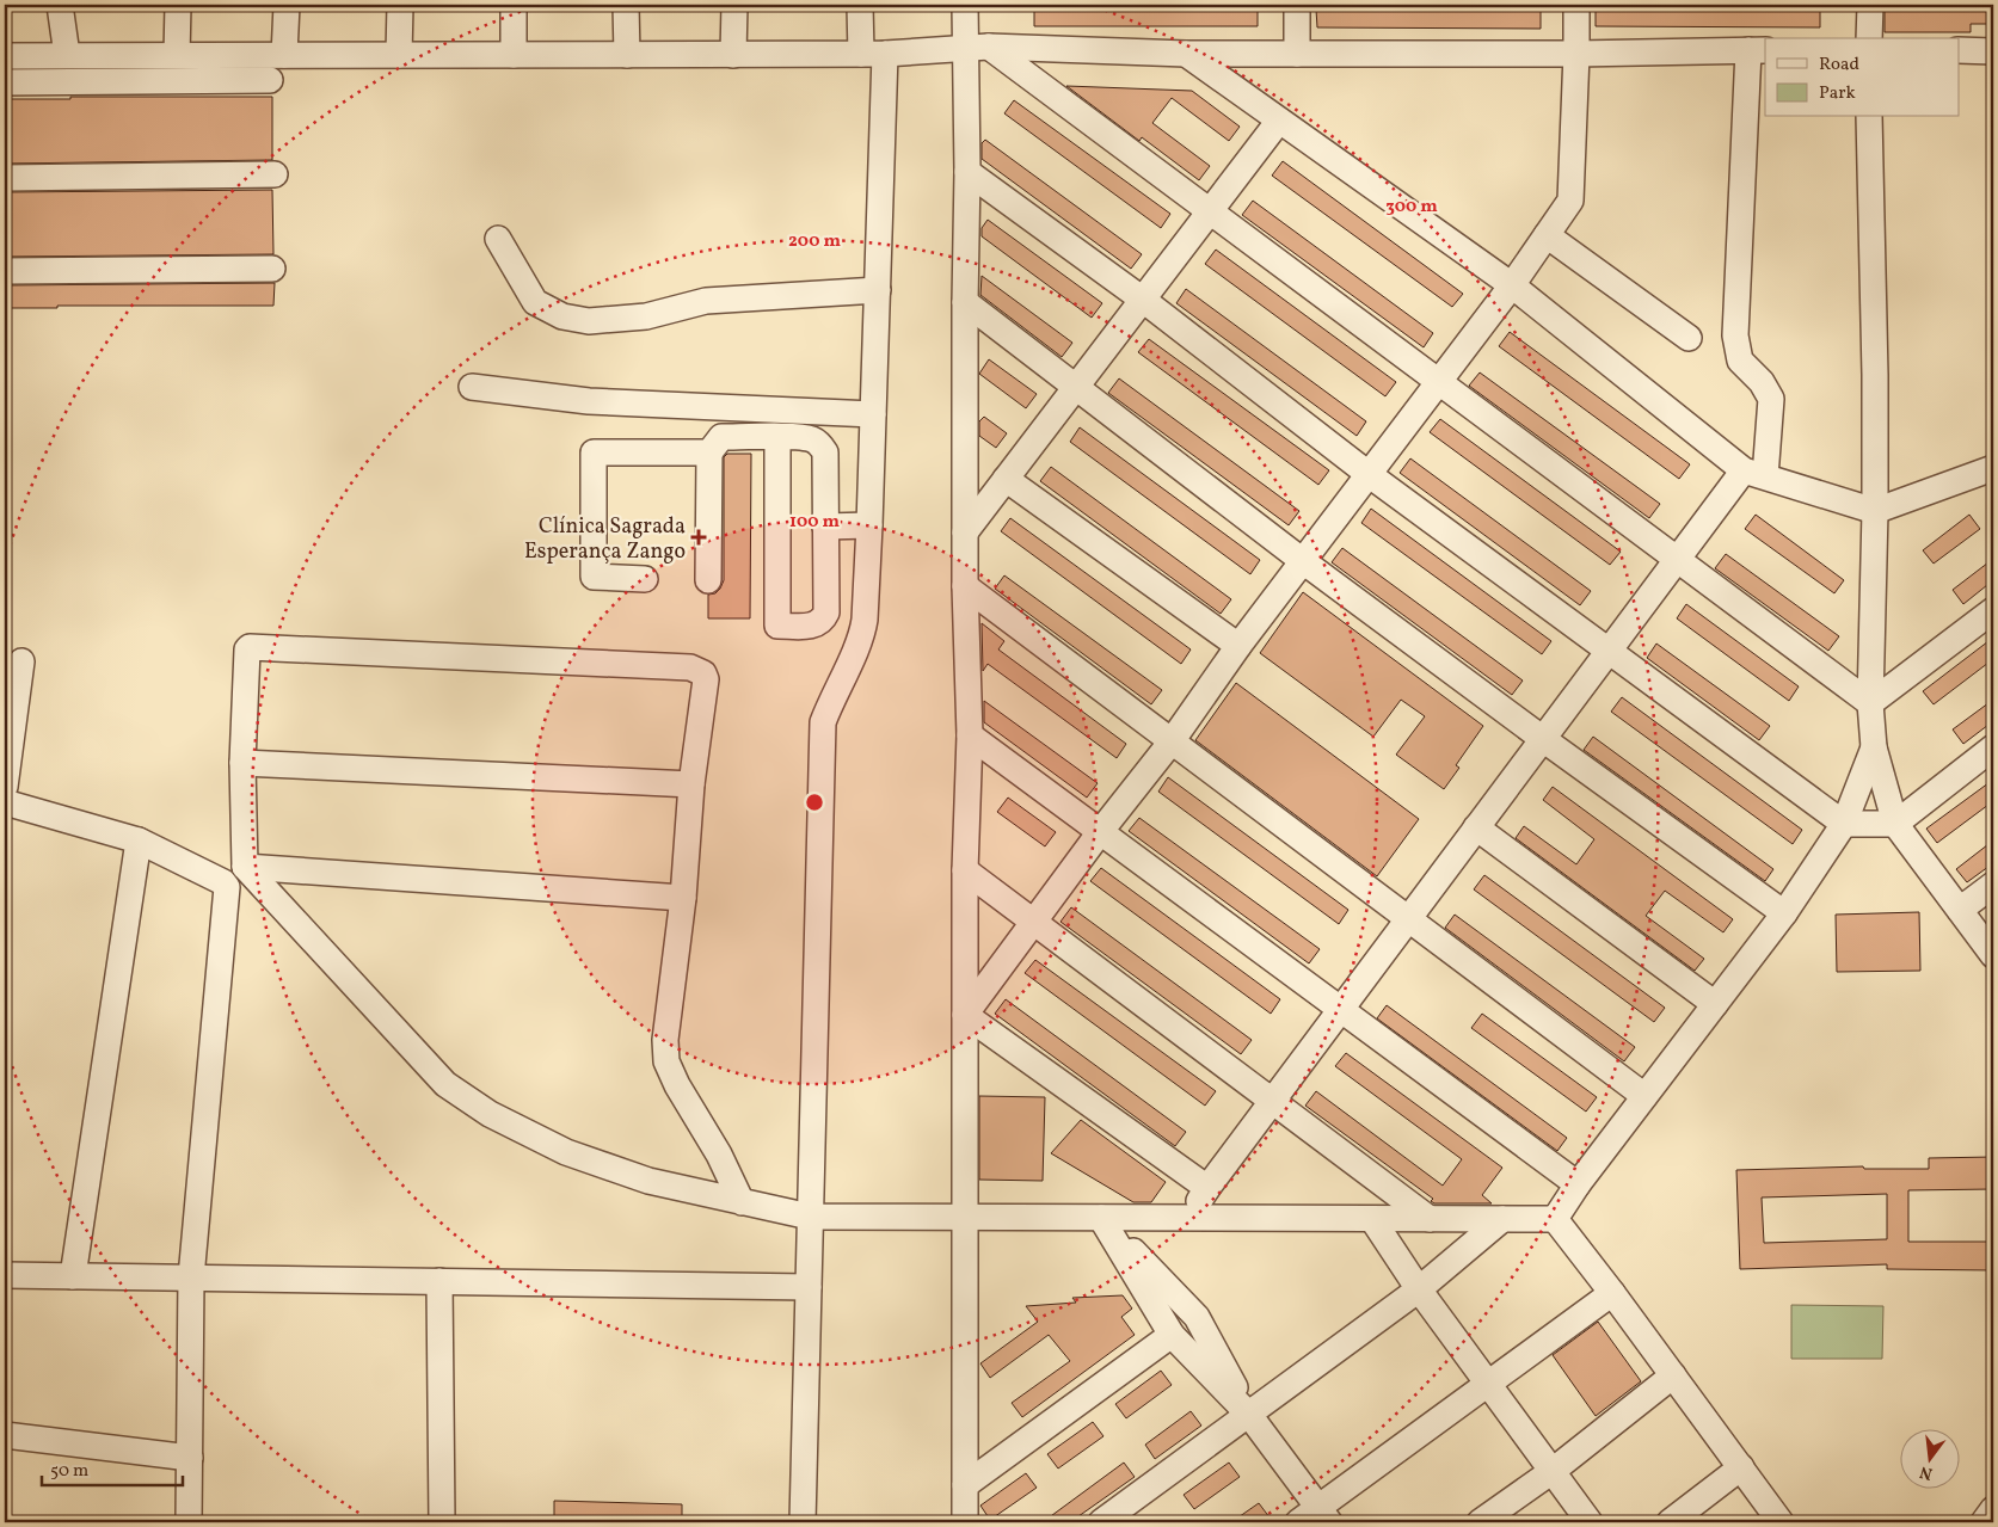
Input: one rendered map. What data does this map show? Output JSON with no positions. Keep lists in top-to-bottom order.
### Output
{
  "places": {
    "health": ["Clínica Sagrada Esperança Zango"]
  },
  "legend": ["Road", "Park"],
  "scale_bar": "50 m",
  "north": "bottom",
  "rings": ["300 m", "200 m", "100 m"]
}
